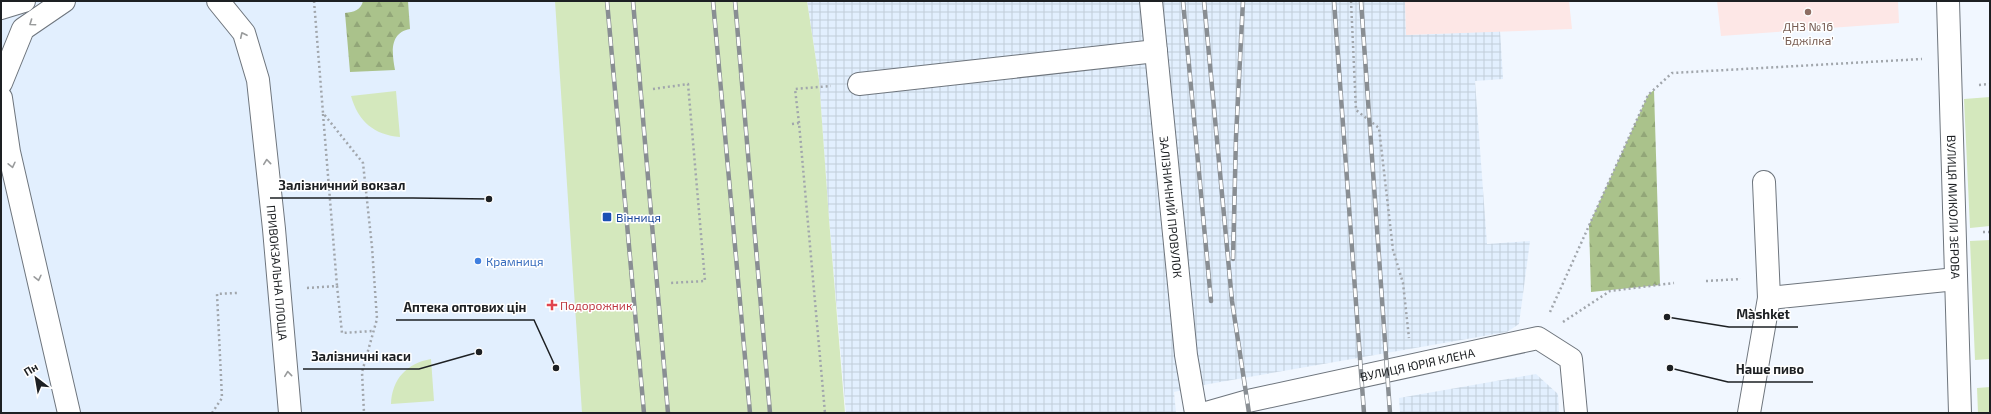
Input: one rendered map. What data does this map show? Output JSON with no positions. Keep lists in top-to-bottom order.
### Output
{
  "streets": {
    "street": [
      "ЗАЛІЗНИЧНИЙ ПРОВУЛОК",
      "ВУЛИЦЯ МИКОЛИ ЗЕРОВА",
      "ПРИВОКЗАЛЬНА ПЛОЩА",
      "ВУЛИЦЯ ЮРІЯ КЛЕНА"
    ]
  },
  "one_way": ["ПРИВОКЗАЛЬНА ПЛОЩА"],
  "places": {
    "other": [
      "ДНЗ №16 'Бджілка'",
      "Залізничний вокзал",
      "Крамниця",
      "Màshket",
      "Залізничні каси",
      "Аптека оптових цін",
      "Наше пиво"
    ],
    "transit": ["Вінниця"],
    "health": ["Подорожник"]
  },
  "north": "top left"
}
